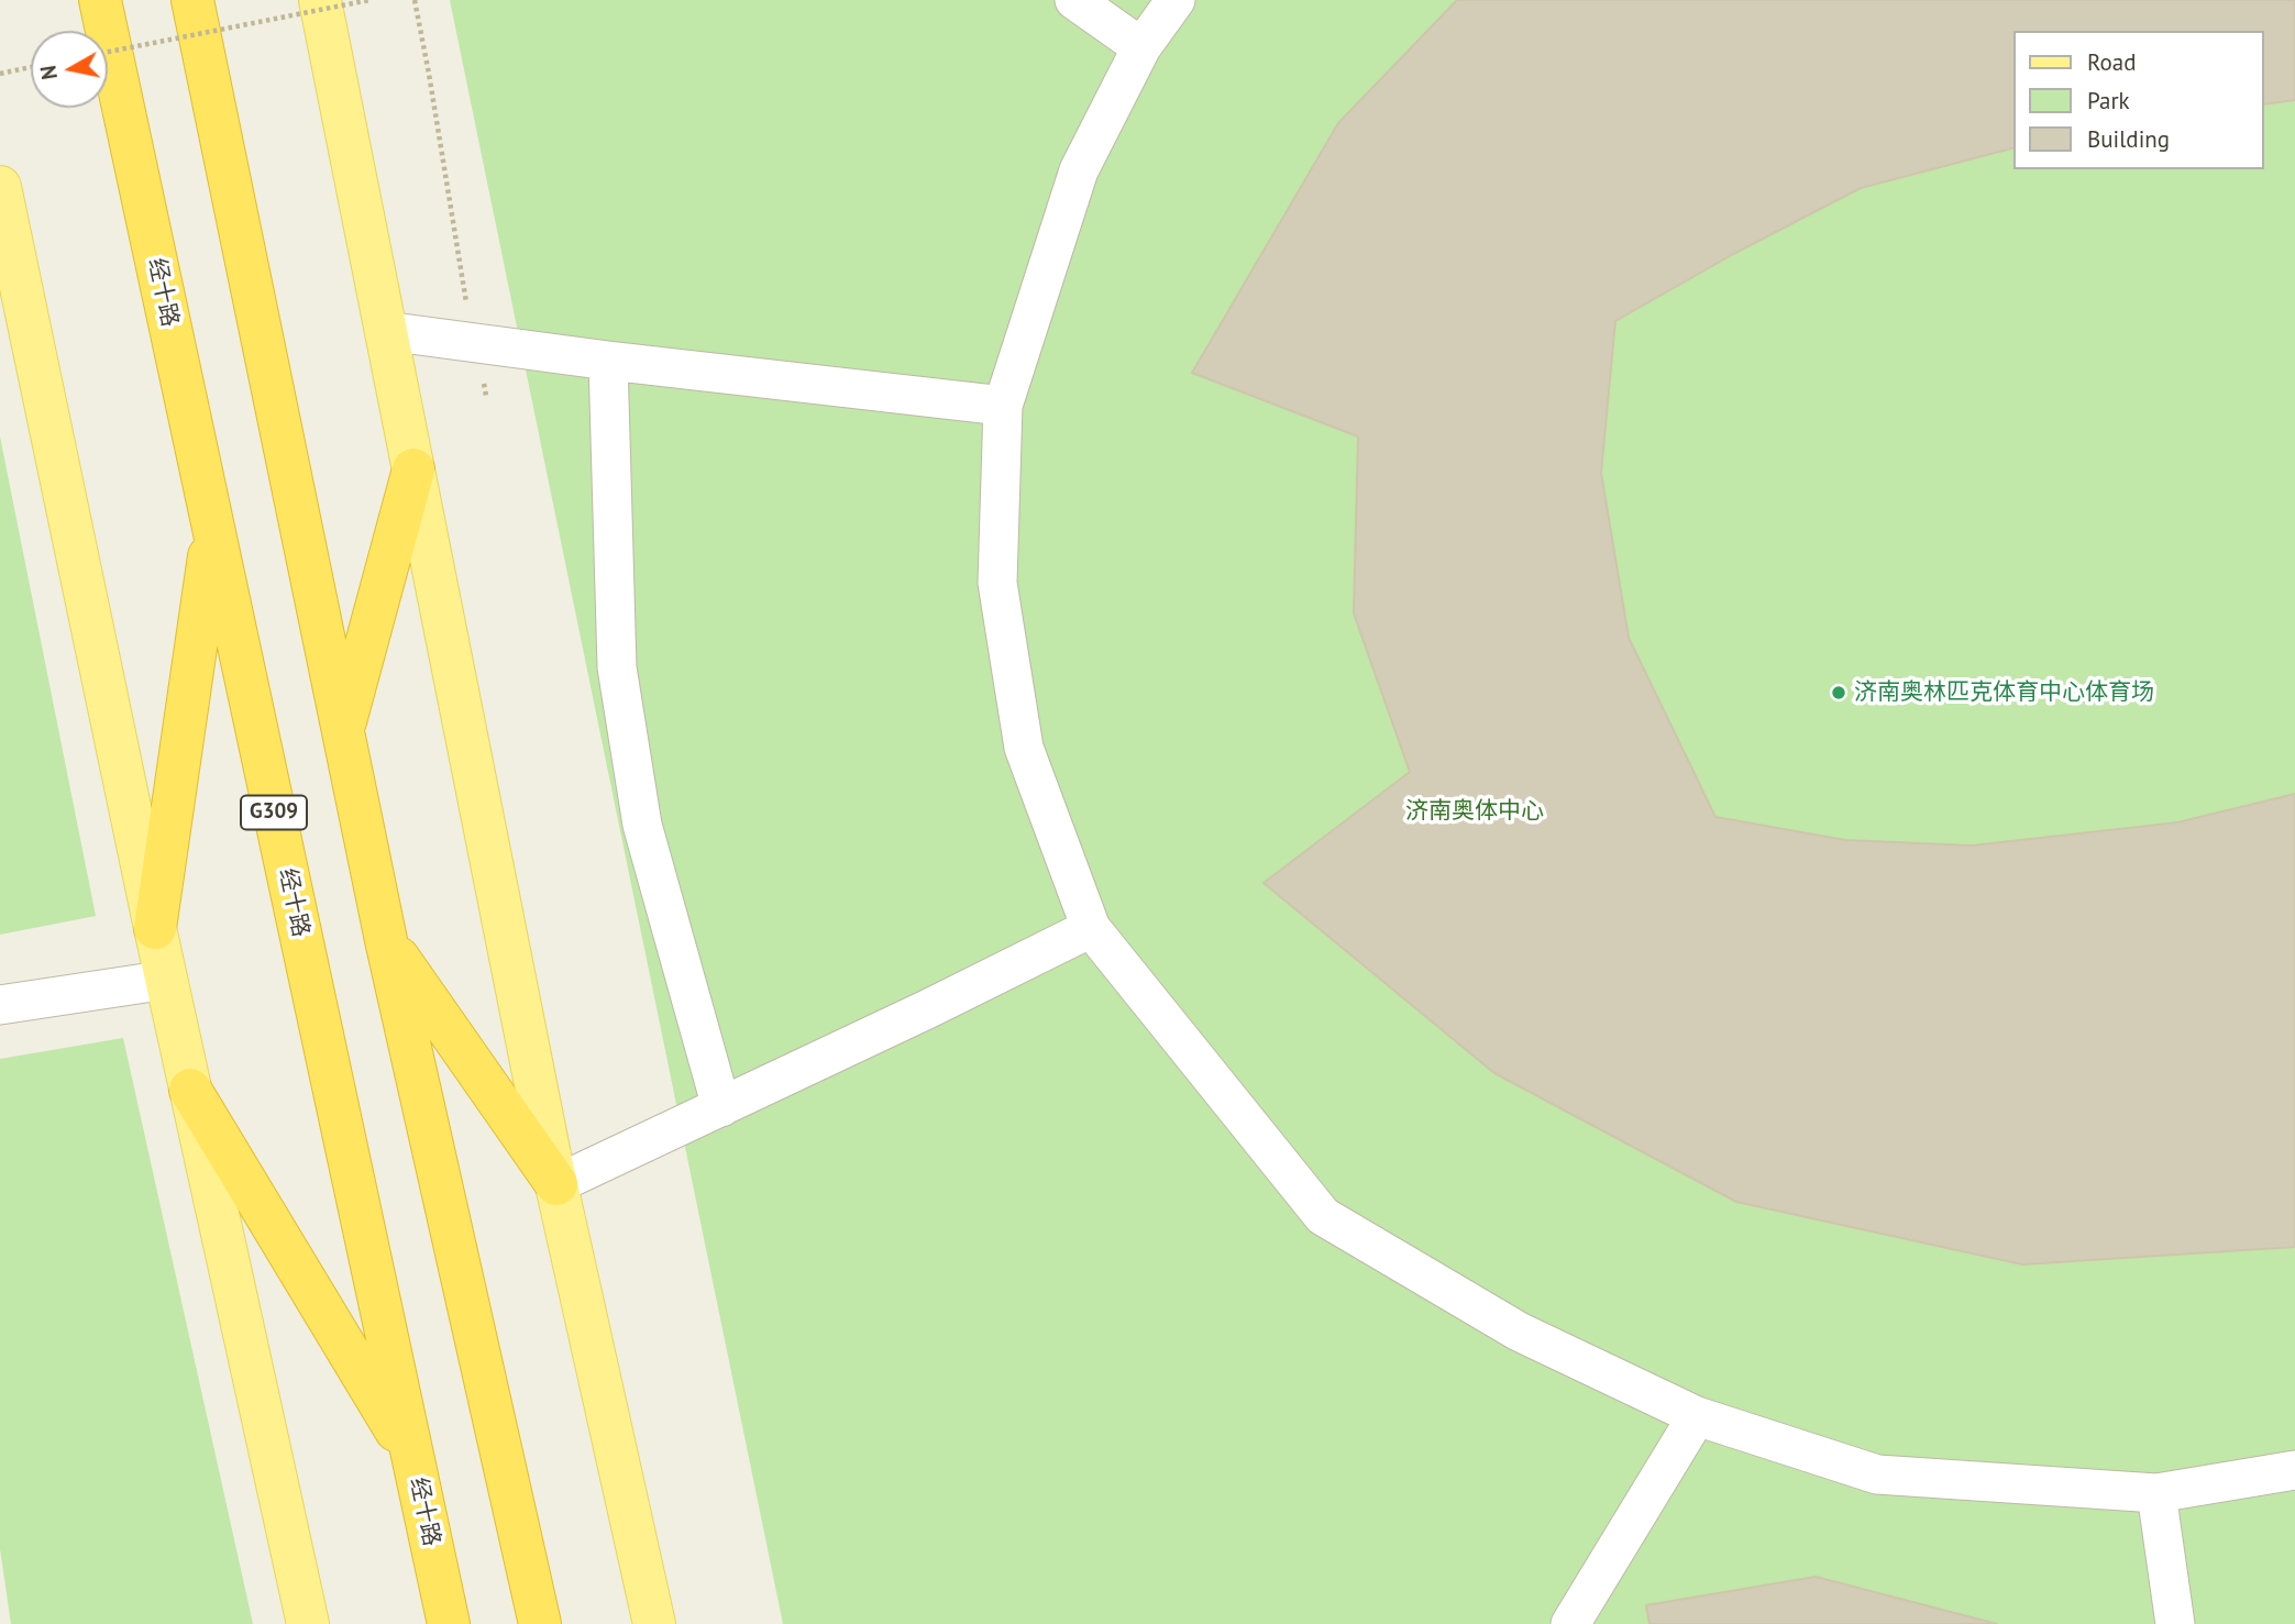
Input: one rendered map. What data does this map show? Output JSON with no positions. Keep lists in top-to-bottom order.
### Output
{
  "streets": {
    "highway": ["经十路", "G309"]
  },
  "parks": ["济南奥体中心"],
  "places": ["济南奥林匹克体育中心体育场"],
  "legend": ["Road", "Park", "Building"],
  "north": "left"
}
